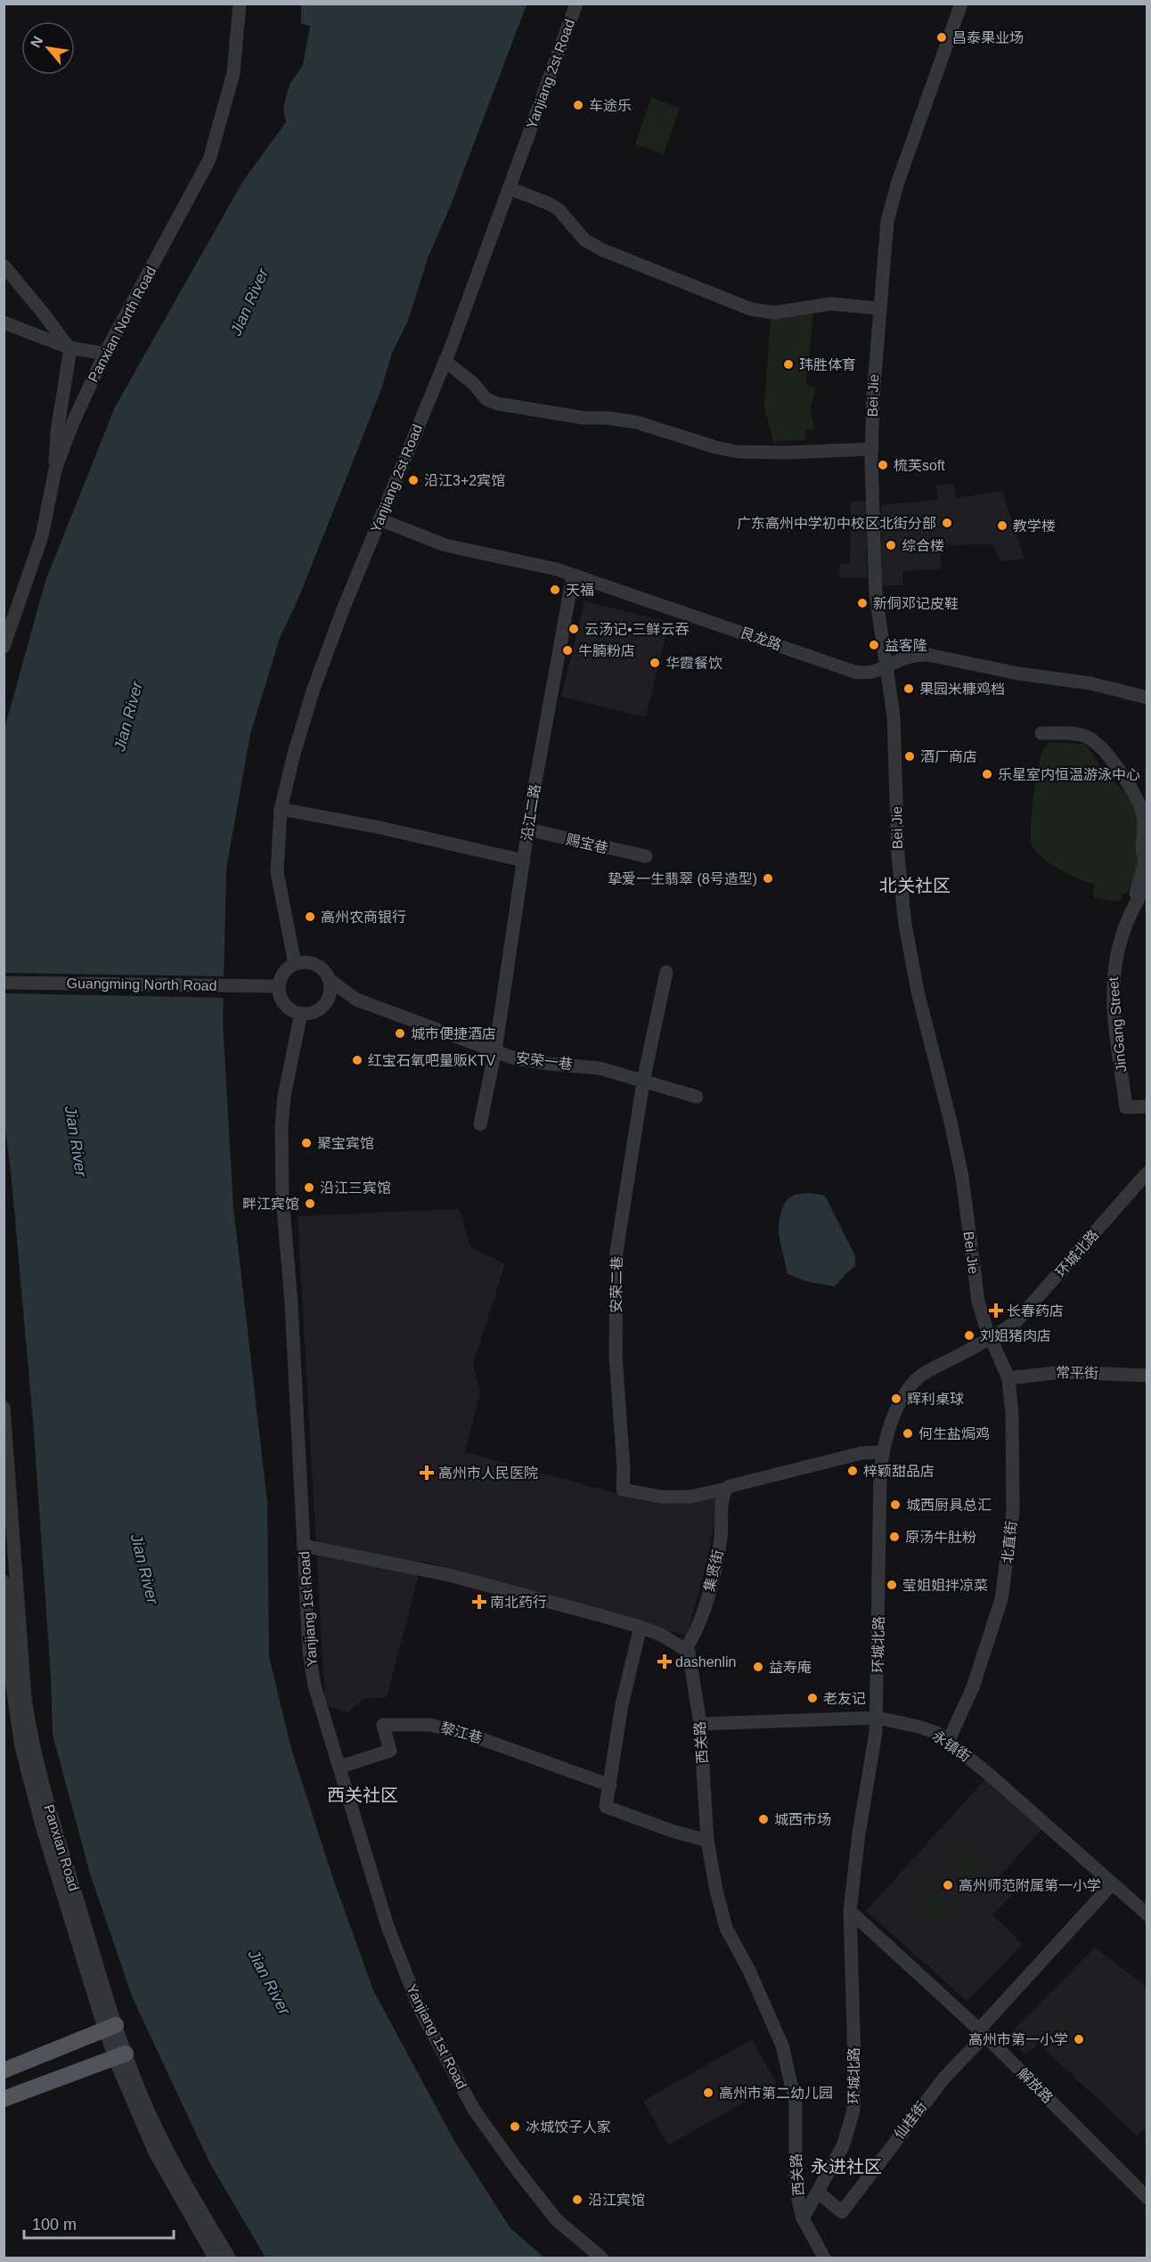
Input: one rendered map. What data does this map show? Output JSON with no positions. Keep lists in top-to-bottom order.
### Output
{
  "streets": {
    "street": [
      "Yanjiang 2st Road",
      "Panxian North Road",
      "Bei Jie",
      "艮龙路",
      "沿江二路",
      "赐宝巷",
      "Guangming North Road",
      "JinGang Street",
      "安荣一巷",
      "环城北路",
      "安荣二巷",
      "常平街",
      "北直街",
      "集贤街",
      "Yanjiang 1st Road",
      "黎江巷",
      "西关路",
      "永镇街",
      "Panxian Road",
      "解放路",
      "仙桂街"
    ]
  },
  "crossings": [
    ["Yanjiang 2st Road", "艮龙路"],
    ["Yanjiang 2st Road", "Guangming North Road"],
    ["Yanjiang 2st Road", "Yanjiang 1st Road"],
    ["Bei Jie", "艮龙路"],
    ["Bei Jie", "环城北路"],
    ["Bei Jie", "北直街"],
    ["艮龙路", "沿江二路"],
    ["沿江二路", "赐宝巷"],
    ["沿江二路", "安荣一巷"],
    ["Guangming North Road", "Yanjiang 1st Road"],
    ["安荣一巷", "安荣二巷"],
    ["环城北路", "北直街"],
    ["环城北路", "西关路"],
    ["环城北路", "永镇街"],
    ["环城北路", "解放路"],
    ["环城北路", "仙桂街"],
    ["安荣二巷", "集贤街"],
    ["常平街", "北直街"],
    ["北直街", "永镇街"],
    ["集贤街", "西关路"],
    ["Yanjiang 1st Road", "黎江巷"],
    ["西关路", "永镇街"],
    ["永镇街", "仙桂街"],
    ["解放路", "仙桂街"]
  ],
  "districts": ["北关社区", "西关社区", "永进社区"],
  "water": ["Jian River"],
  "places": {
    "other": [
      "昌泰果业场",
      "车途乐",
      "玮胜体育",
      "梳芙soft",
      "沿江3+2宾馆",
      "广东高州中学初中校区北街分部",
      "教学楼",
      "综合楼",
      "天福",
      "新侗邓记皮鞋",
      "云汤记•三鲜云吞",
      "益客隆",
      "牛腩粉店",
      "华霞餐饮",
      "果园米糠鸡档",
      "酒厂商店",
      "乐星室内恒温游泳中心",
      "挚爱一生翡翠 (8号造型)",
      "高州农商银行",
      "城市便捷酒店",
      "红宝石氧吧量贩KTV",
      "聚宝宾馆",
      "沿江三宾馆",
      "畔江宾馆",
      "刘姐猪肉店",
      "辉利桌球",
      "何生盐焗鸡",
      "梓颖甜品店",
      "城西厨具总汇",
      "原汤牛肚粉",
      "莹姐姐拌凉菜",
      "益寿庵",
      "老友记",
      "城西市场",
      "高州师范附属第一小学",
      "高州市第一小学",
      "高州市第二幼儿园",
      "冰城饺子人家",
      "沿江宾馆"
    ],
    "health": [
      "长春药店",
      "高州市人民医院",
      "南北药行",
      "dashenlin"
    ]
  },
  "scale_bar": "100 m",
  "north": "top left"
}
